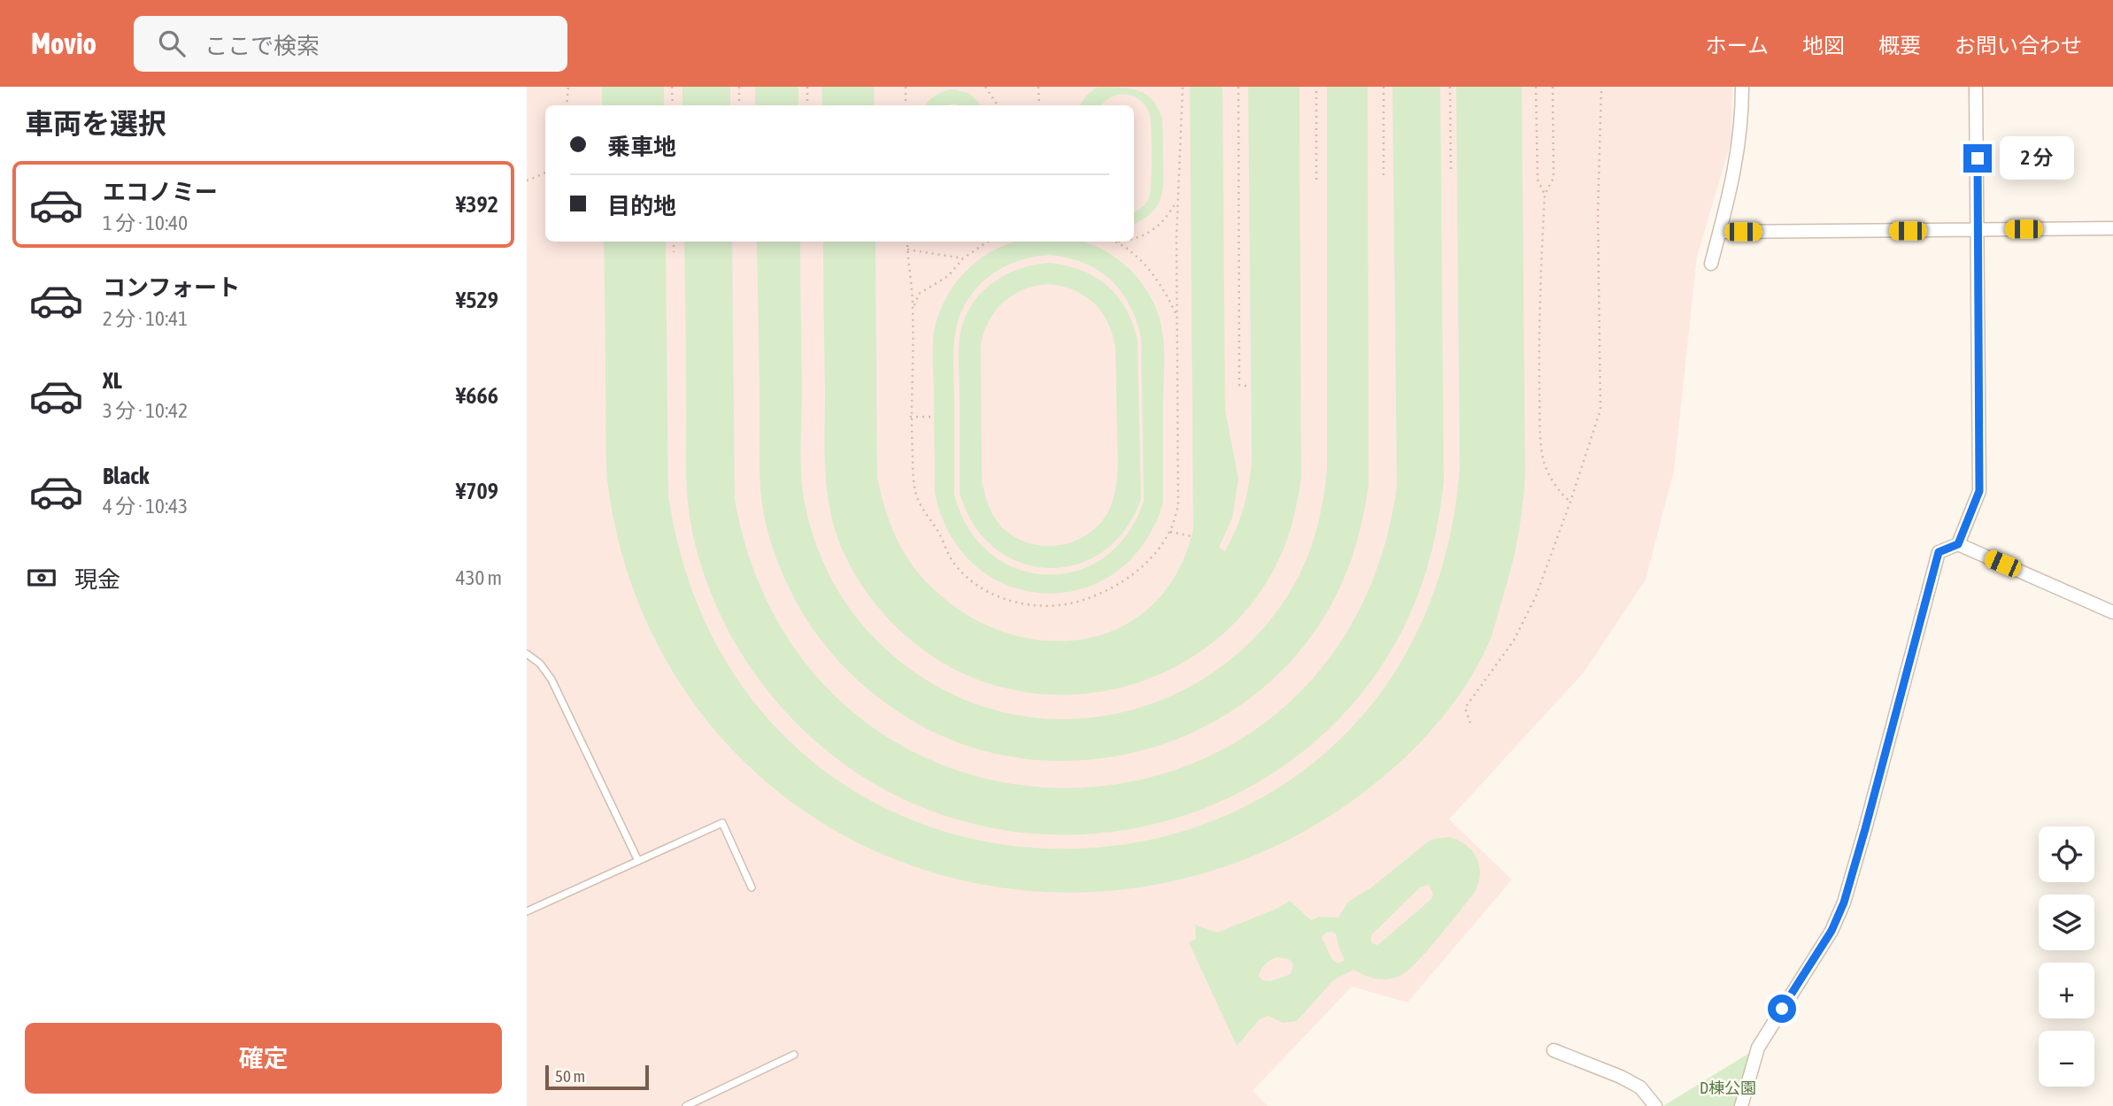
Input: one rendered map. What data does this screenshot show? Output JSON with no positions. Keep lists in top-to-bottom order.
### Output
{
  "parks": ["D棟公園"],
  "scale_bar": "50 m",
  "page": {
    "header": "Movio",
    "search": "ここで検索",
    "nav": [
      "ホーム",
      "地図",
      "概要",
      "お問い合わせ"
    ],
    "heading": "車両を選択",
    "banner": ["乗車地", "目的地"],
    "bubble": "2 分",
    "list": [
      {
        "name": "エコノミー",
        "note": "1 分 · 10:40",
        "value": "¥392"
      },
      {
        "name": "コンフォート",
        "note": "2 分 · 10:41",
        "value": "¥529"
      },
      {
        "name": "XL",
        "note": "3 分 · 10:42",
        "value": "¥666"
      },
      {
        "name": "Black",
        "note": "4 分 · 10:43",
        "value": "¥709"
      }
    ],
    "pay": ["現金", "430 m"],
    "map_buttons": ["+", "−"],
    "buttons": "確定",
    "scale": "50 m"
  }
}
